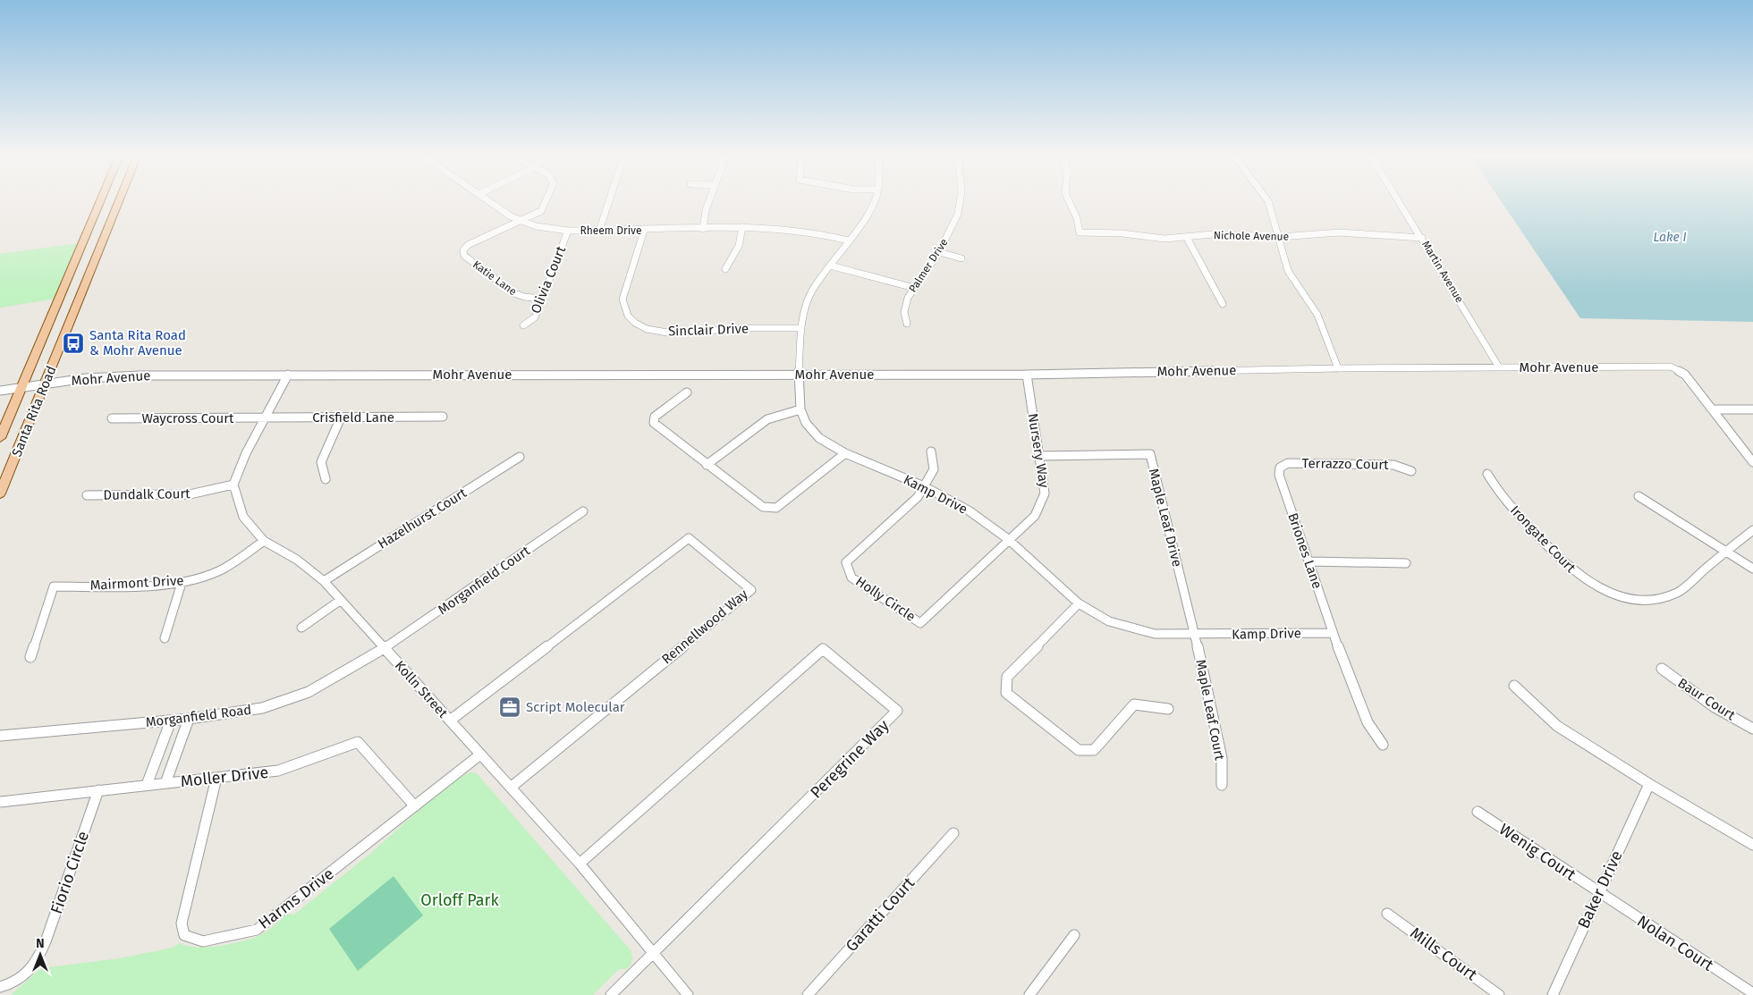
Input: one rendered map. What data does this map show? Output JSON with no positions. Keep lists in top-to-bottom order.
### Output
{
  "streets": {
    "main road": ["Santa Rita Road"],
    "street": [
      "Rheem Drive",
      "Nichole Avenue",
      "Palmer Drive",
      "Martin Avenue",
      "Katie Lane",
      "Olivia Court",
      "Sinclair Drive",
      "Mohr Avenue",
      "Crisfield Lane",
      "Waycross Court",
      "Nursery Way",
      "Terrazzo Court",
      "Dundalk Court",
      "Kamp Drive",
      "Maple Leaf Drive",
      "Hazelhurst Court",
      "Irongate Court",
      "Briones Lane",
      "Morganfield Court",
      "Mairmont Drive",
      "Holly Circle",
      "Rennellwood Way",
      "Kolln Street",
      "Baur Court",
      "Maple Leaf Court",
      "Morganfield Road",
      "Peregrine Way",
      "Moller Drive",
      "Wenig Court",
      "Fiorio Circle",
      "Baker Drive",
      "Harms Drive",
      "Garatti Court",
      "Nolan Court",
      "Mills Court"
    ]
  },
  "crossings": [
    ["Rheem Drive", "Katie Lane"],
    ["Rheem Drive", "Olivia Court"],
    ["Rheem Drive", "Sinclair Drive"],
    ["Rheem Drive", "Kamp Drive"],
    ["Nichole Avenue", "Martin Avenue"],
    ["Martin Avenue", "Mohr Avenue"],
    ["Katie Lane", "Olivia Court"],
    ["Sinclair Drive", "Kamp Drive"],
    ["Mohr Avenue", "Santa Rita Road"],
    ["Mohr Avenue", "Nursery Way"],
    ["Mohr Avenue", "Kamp Drive"],
    ["Crisfield Lane", "Waycross Court"],
    ["Nursery Way", "Kamp Drive"],
    ["Nursery Way", "Maple Leaf Drive"],
    ["Nursery Way", "Holly Circle"],
    ["Terrazzo Court", "Briones Lane"],
    ["Dundalk Court", "Kolln Street"],
    ["Kamp Drive", "Maple Leaf Drive"],
    ["Kamp Drive", "Briones Lane"],
    ["Kamp Drive", "Holly Circle"],
    ["Kamp Drive", "Maple Leaf Court"],
    ["Maple Leaf Drive", "Maple Leaf Court"],
    ["Hazelhurst Court", "Kolln Street"],
    ["Morganfield Court", "Kolln Street"],
    ["Morganfield Court", "Morganfield Road"],
    ["Mairmont Drive", "Kolln Street"],
    ["Rennellwood Way", "Kolln Street"],
    ["Kolln Street", "Morganfield Road"],
    ["Kolln Street", "Peregrine Way"],
    ["Kolln Street", "Harms Drive"],
    ["Moller Drive", "Fiorio Circle"],
    ["Moller Drive", "Harms Drive"],
    ["Wenig Court", "Baker Drive"],
    ["Wenig Court", "Nolan Court"],
    ["Baker Drive", "Nolan Court"]
  ],
  "water": ["Lake I"],
  "parks": ["Orloff Park"],
  "places": {
    "bus stop": ["Santa Rita Road & Mohr Avenue"],
    "office": ["Script Molecular"]
  },
  "north": "top"
}
